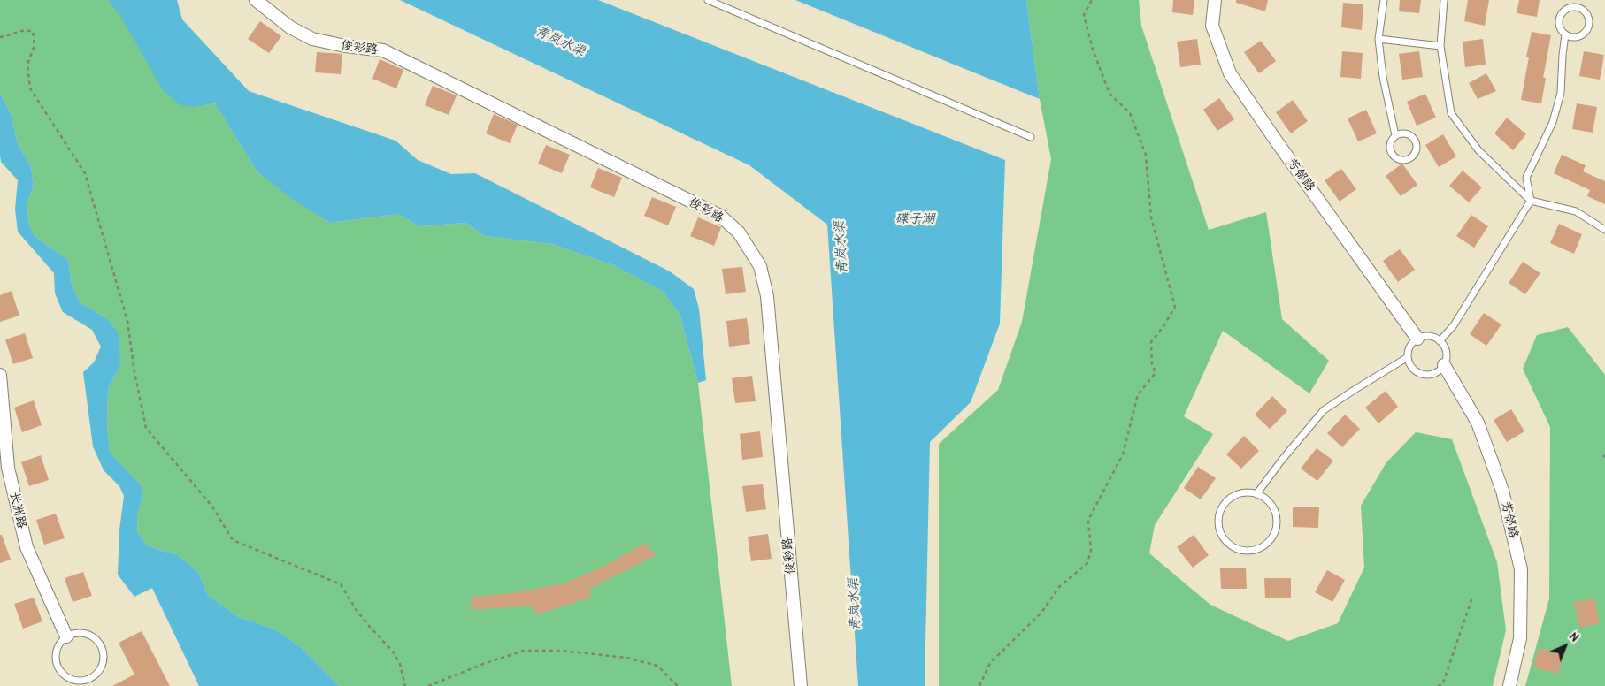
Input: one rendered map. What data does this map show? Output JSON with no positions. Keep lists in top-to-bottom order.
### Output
{
  "streets": {
    "street": ["俊彩路", "芳邻路", "长洲路"]
  },
  "water": ["青岚水渠", "碟子湖"],
  "north": "top right"
}
